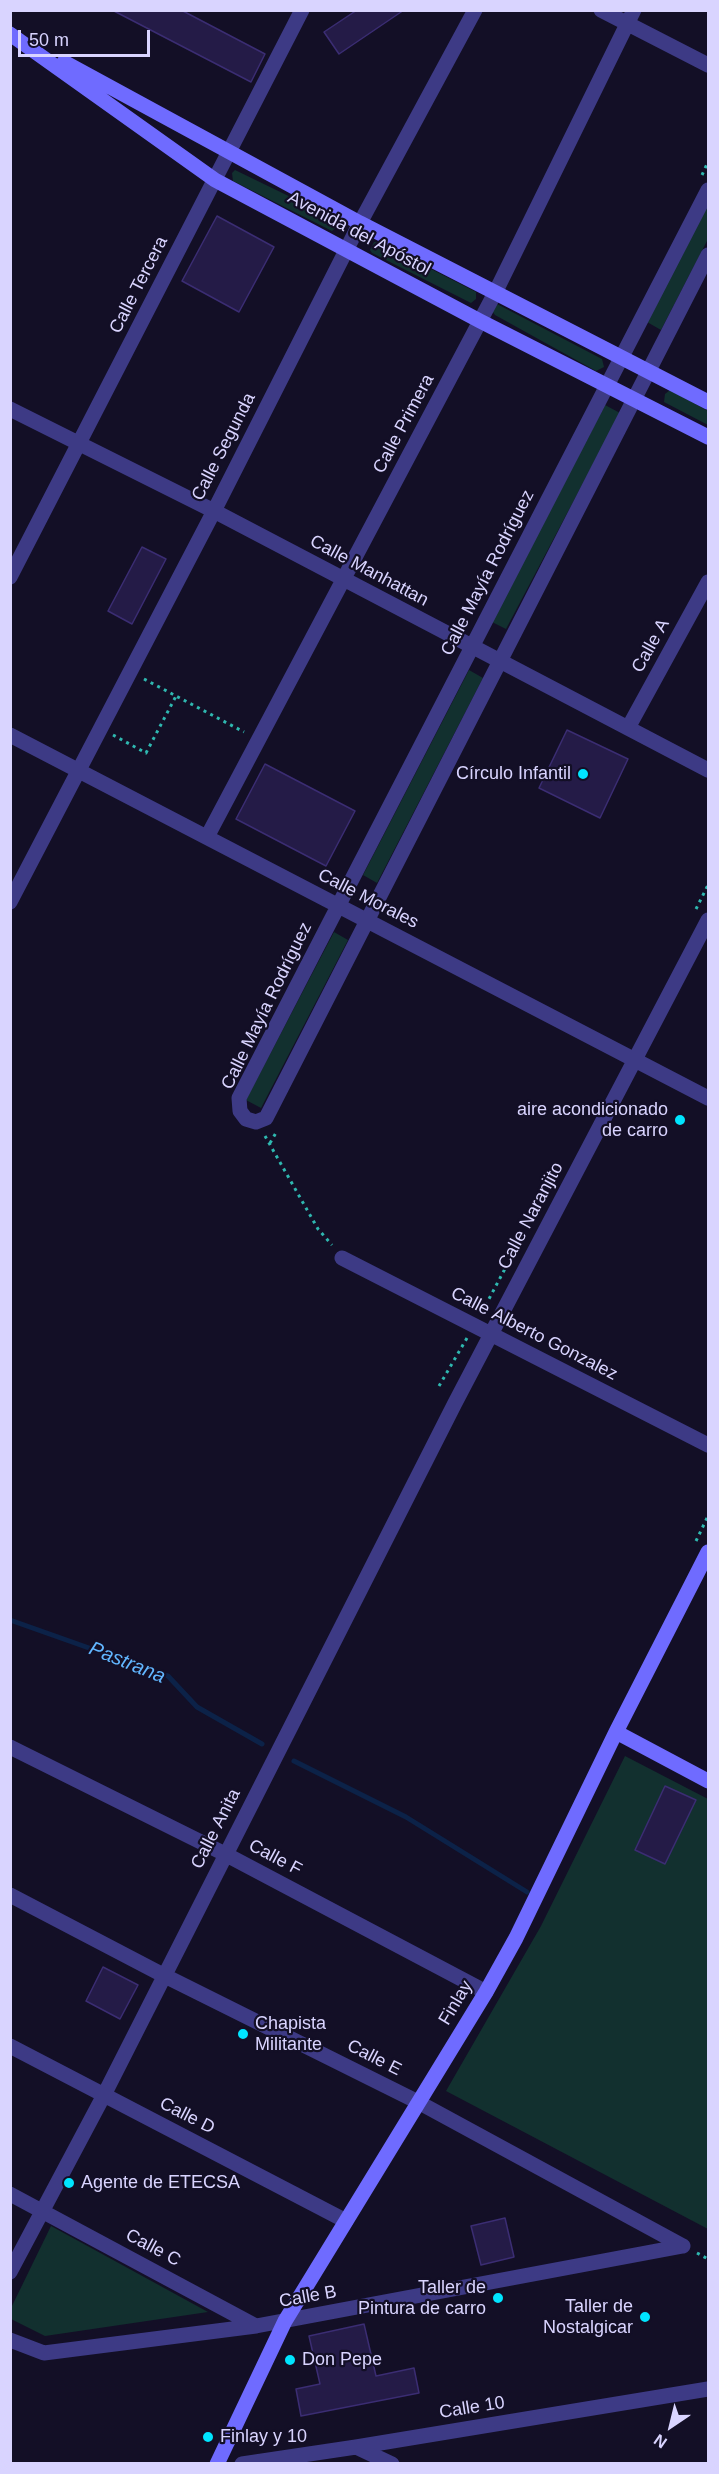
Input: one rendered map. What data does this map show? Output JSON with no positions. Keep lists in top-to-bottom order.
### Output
{
  "streets": {
    "street": [
      "Avenida del Apóstol",
      "Calle Tercera",
      "Calle Primera",
      "Calle Segunda",
      "Calle Manhattan",
      "Calle Mayía Rodríguez",
      "Calle A",
      "Calle Morales",
      "Calle Naranjito",
      "Calle Alberto Gonzalez",
      "Calle Anita",
      "Calle F",
      "Finlay",
      "Calle E",
      "Calle D",
      "Calle C",
      "Calle B",
      "Calle 10"
    ]
  },
  "crossings": [
    ["Avenida del Apóstol", "Calle Tercera"],
    ["Avenida del Apóstol", "Calle Primera"],
    ["Avenida del Apóstol", "Calle Segunda"],
    ["Avenida del Apóstol", "Calle Mayía Rodríguez"],
    ["Calle Tercera", "Calle Manhattan"],
    ["Calle Primera", "Calle Manhattan"],
    ["Calle Primera", "Calle Morales"],
    ["Calle Segunda", "Calle Manhattan"],
    ["Calle Segunda", "Calle Morales"],
    ["Calle Manhattan", "Calle Mayía Rodríguez"],
    ["Calle Manhattan", "Calle A"],
    ["Calle Mayía Rodríguez", "Calle Morales"],
    ["Calle Morales", "Calle Naranjito"],
    ["Calle Naranjito", "Calle Alberto Gonzalez"],
    ["Calle Naranjito", "Calle Anita"],
    ["Calle Anita", "Calle F"],
    ["Calle Anita", "Calle E"],
    ["Calle Anita", "Calle D"],
    ["Calle Anita", "Calle C"],
    ["Calle F", "Finlay"],
    ["Finlay", "Calle E"],
    ["Finlay", "Calle D"],
    ["Finlay", "Calle C"],
    ["Finlay", "Calle B"],
    ["Calle E", "Calle B"],
    ["Calle C", "Calle B"]
  ],
  "water": ["Pastrana"],
  "places": [
    "Círculo Infantil",
    "aire acondicionado de carro",
    "Chapista Militante",
    "Agente de ETECSA",
    "Taller de Pintura de carro",
    "Taller de Nostalgicar",
    "Don Pepe",
    "Finlay y 10"
  ],
  "scale_bar": "50 m",
  "north": "bottom left"
}
